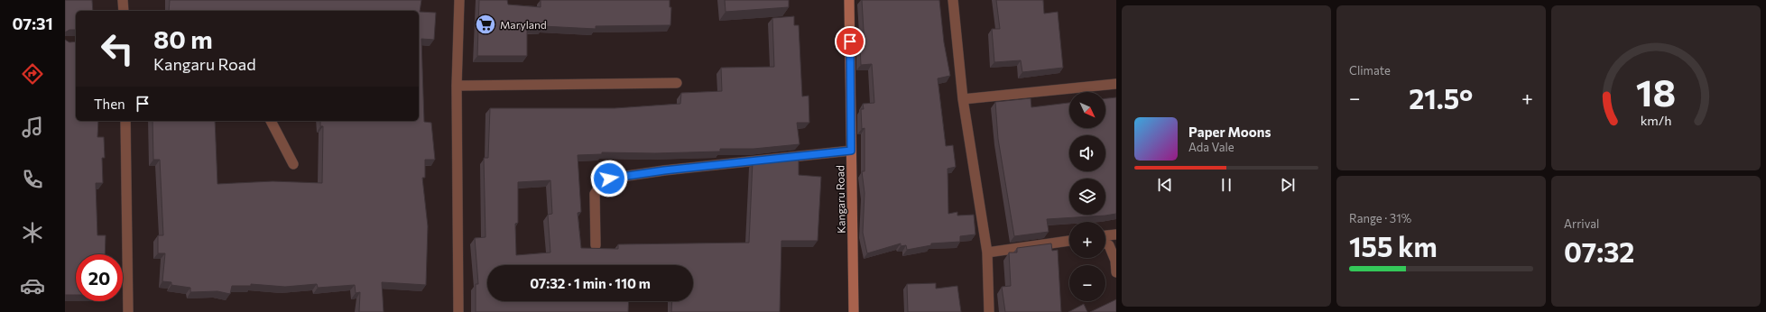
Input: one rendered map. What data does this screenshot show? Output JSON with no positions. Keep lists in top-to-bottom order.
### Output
{
  "streets": {
    "main road": ["Kangaru Road"]
  },
  "places": {
    "supermarket": ["Maryland"]
  },
  "north": "bottom right",
  "page": {
    "tabs": "07:31",
    "tile": [
      "Climate",
      ["Range · 31%", "155 km"],
      ["Arrival", "07:32"]
    ],
    "turn": ["80 m", "Kangaru Road"],
    "heat": ["−", "21.5°", "+"],
    "then": "Then",
    "map_buttons": ["+", "−"],
    "song": ["Paper Moons", "Ada Vale"],
    "limit": "20",
    "trip": "07:32 · 1 min · 110 m",
    "gauge": ["18", "km/h"]
  }
}
